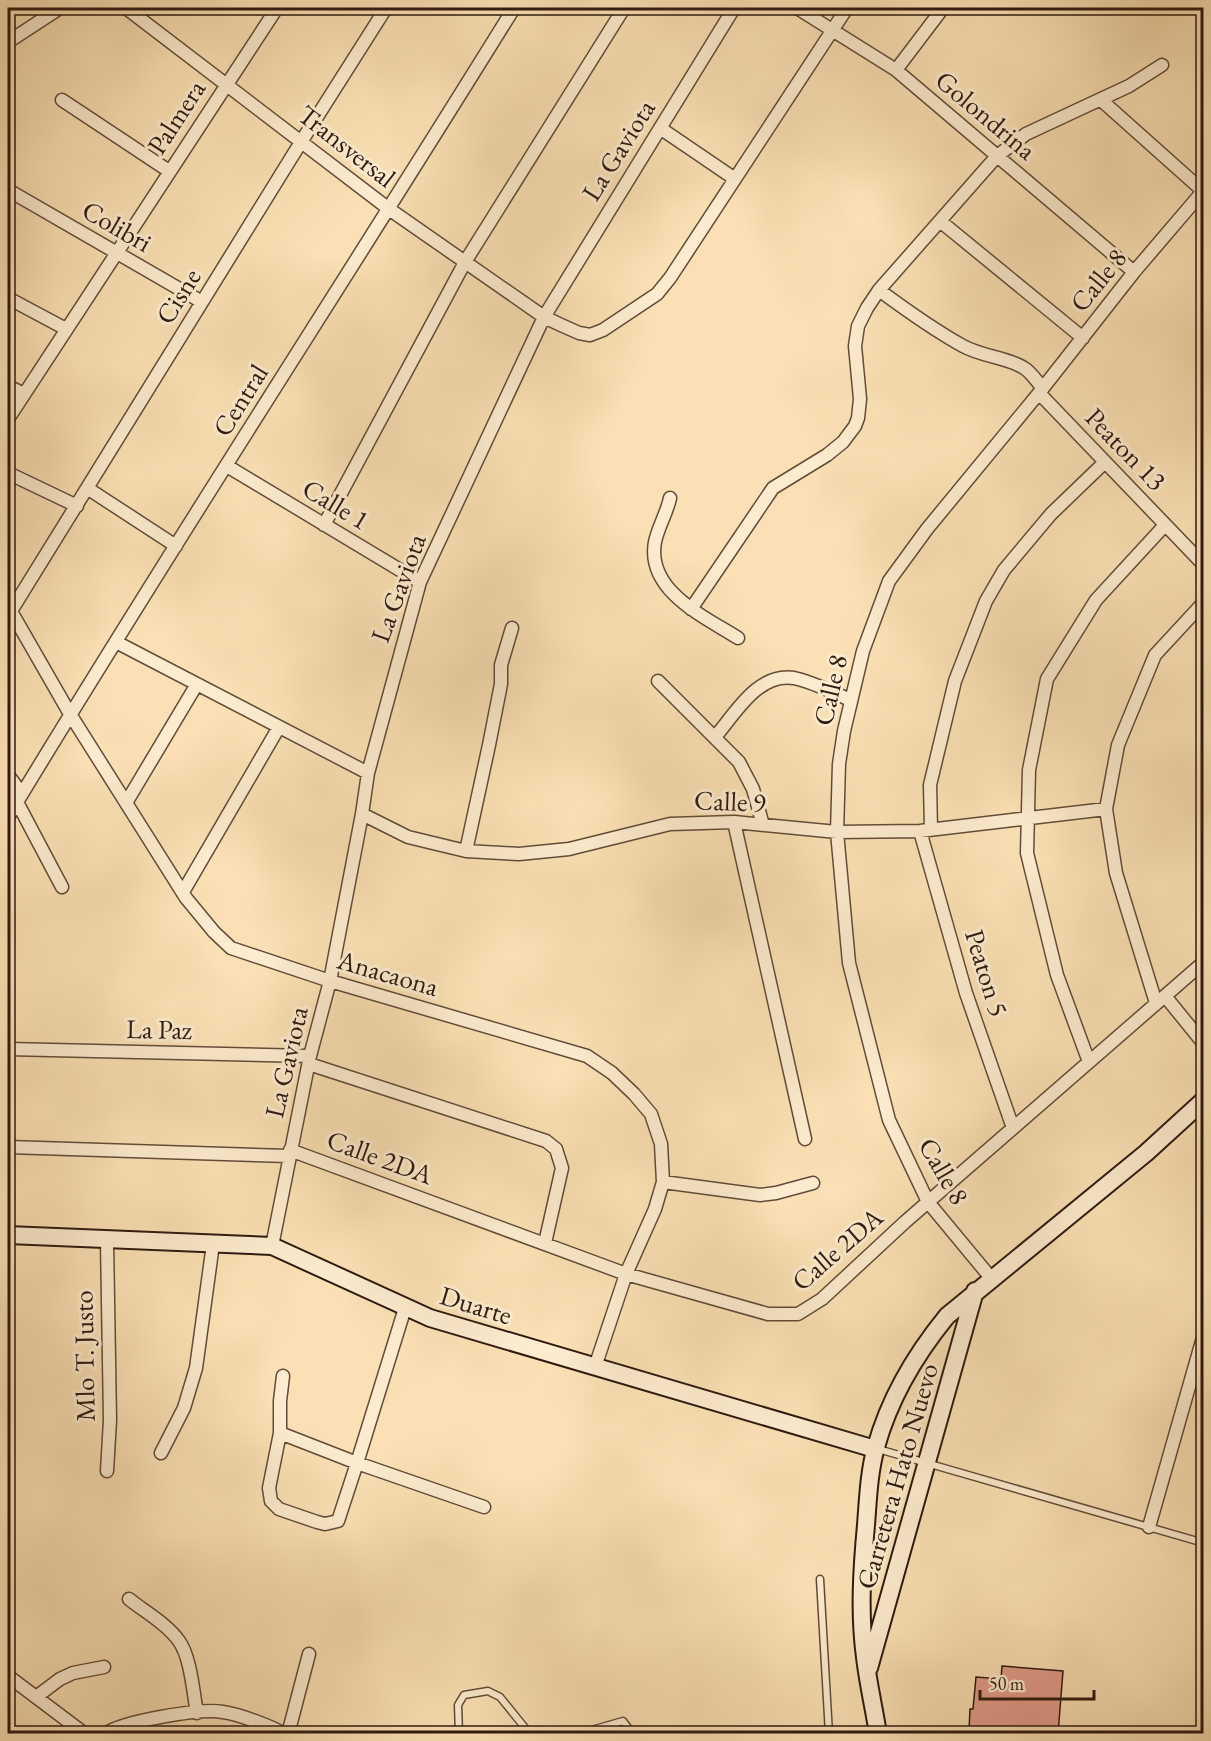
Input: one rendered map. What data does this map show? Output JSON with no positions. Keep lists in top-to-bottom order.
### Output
{
  "streets": {
    "main road": ["Duarte", "Carretera Hato Nuevo"],
    "street": [
      "Golondrina",
      "Palmera",
      "Transversal",
      "La Gaviota",
      "Colibri",
      "Calle 8",
      "Cisne",
      "Central",
      "Peaton 13",
      "Calle 1",
      "Calle 9",
      "Anacaona",
      "Peaton 5",
      "La Paz",
      "Calle 2DA",
      "Mlo T. Justo"
    ]
  },
  "crossings": [
    ["Golondrina", "Calle 8"],
    ["Palmera", "Transversal"],
    ["Palmera", "Colibri"],
    ["Transversal", "La Gaviota"],
    ["Transversal", "Cisne"],
    ["Transversal", "Central"],
    ["La Gaviota", "Calle 1"],
    ["La Gaviota", "Calle 9"],
    ["La Gaviota", "Anacaona"],
    ["La Gaviota", "La Paz"],
    ["La Gaviota", "Calle 2DA"],
    ["La Gaviota", "Duarte"],
    ["Colibri", "Cisne"],
    ["Calle 8", "Peaton 13"],
    ["Calle 8", "Calle 9"],
    ["Calle 8", "Calle 2DA"],
    ["Calle 8", "Carretera Hato Nuevo"],
    ["Cisne", "Anacaona"],
    ["Central", "Calle 1"],
    ["Central", "Anacaona"],
    ["Peaton 13", "Peaton 5"],
    ["Calle 9", "Peaton 5"],
    ["Anacaona", "Calle 2DA"],
    ["Anacaona", "Duarte"],
    ["Peaton 5", "Calle 2DA"],
    ["La Paz", "Calle 2DA"],
    ["Duarte", "Mlo T. Justo"],
    ["Duarte", "Carretera Hato Nuevo"]
  ],
  "scale_bar": "50 m"
}
